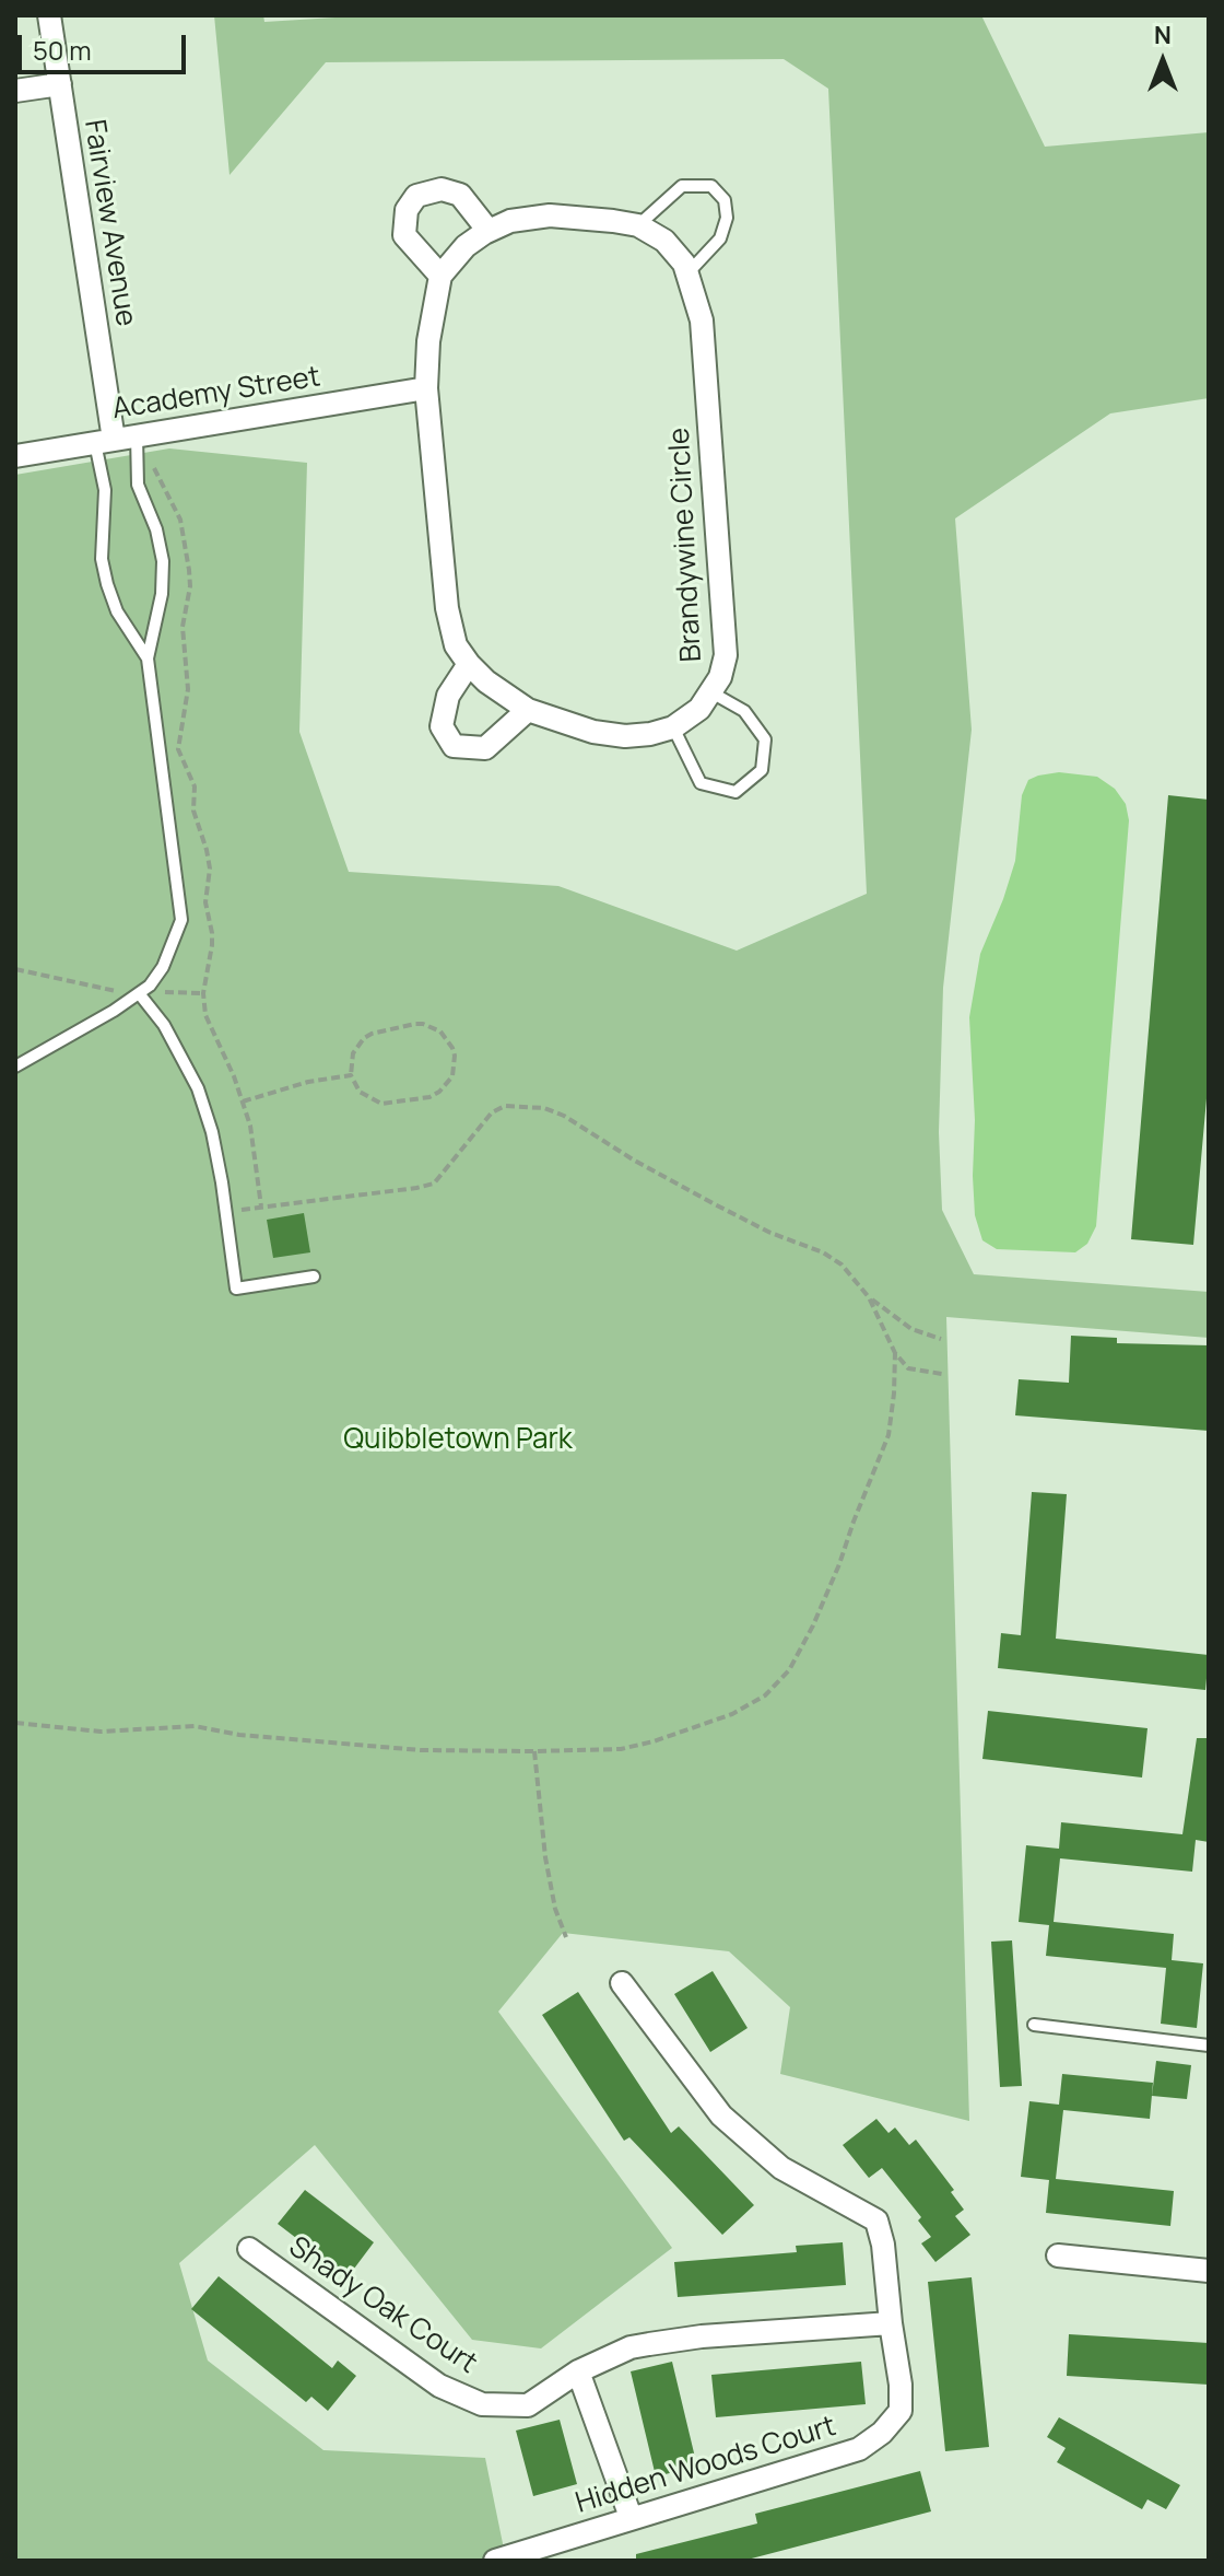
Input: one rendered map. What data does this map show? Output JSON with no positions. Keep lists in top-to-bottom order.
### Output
{
  "streets": {
    "street": [
      "Fairview Avenue",
      "Academy Street",
      "Brandywine Circle",
      "Shady Oak Court",
      "Hidden Woods Court"
    ]
  },
  "crossings": [
    ["Fairview Avenue", "Academy Street"],
    ["Shady Oak Court", "Hidden Woods Court"]
  ],
  "parks": ["Quibbletown Park"],
  "scale_bar": "50 m",
  "north": "top"
}
